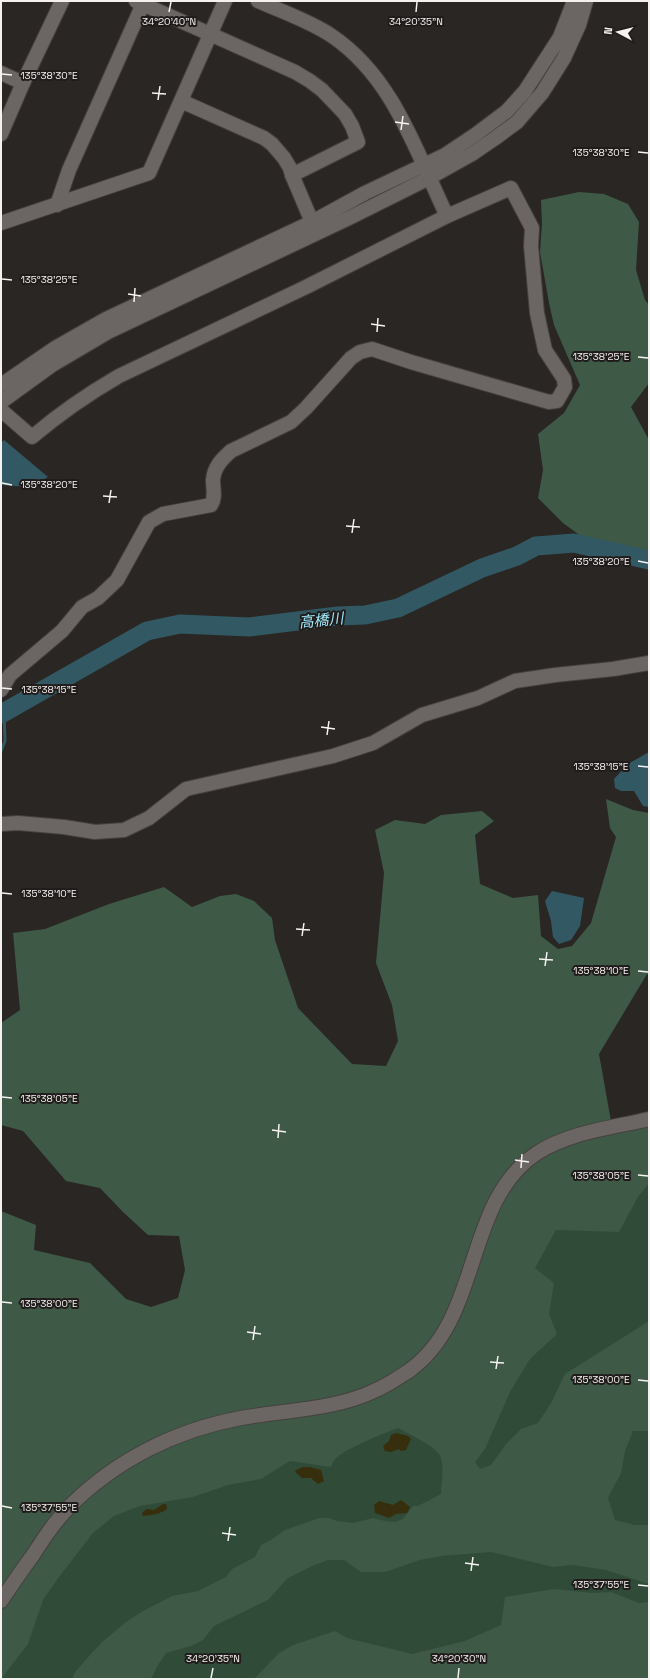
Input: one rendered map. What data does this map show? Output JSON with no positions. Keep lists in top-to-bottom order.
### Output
{
  "water": ["高橋川"],
  "north": "left",
  "coordinates": [
    "34°20'40\"N",
    "34°20'35\"N",
    "135°38'30\"E",
    "135°38'25\"E",
    "135°38'20\"E",
    "135°38'15\"E",
    "135°38'10\"E",
    "135°38'05\"E",
    "135°38'00\"E",
    "135°37'55\"E",
    "34°20'30\"N"
  ]
}
